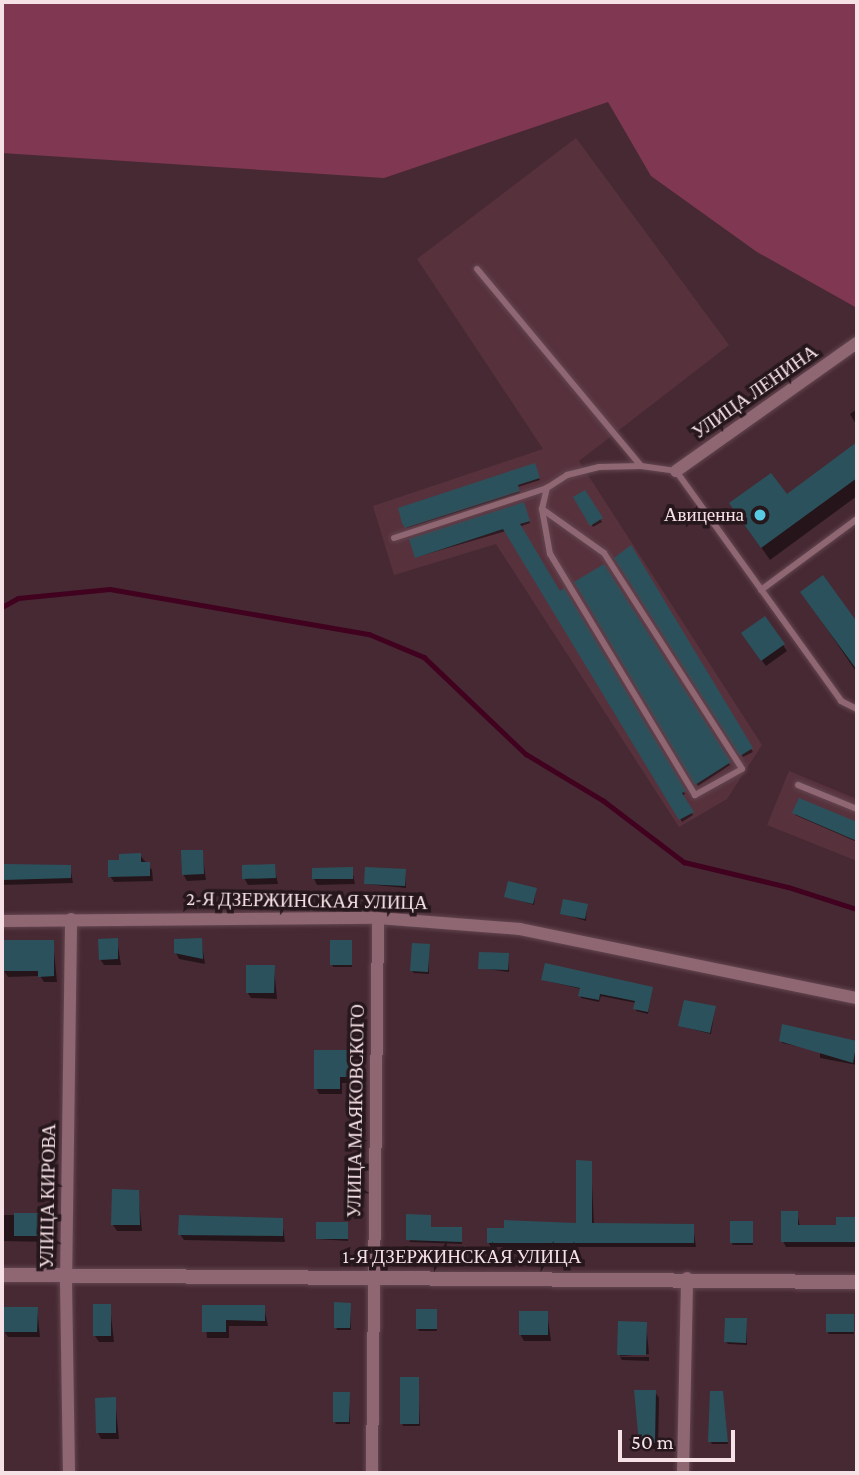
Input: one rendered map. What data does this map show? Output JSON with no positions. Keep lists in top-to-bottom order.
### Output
{
  "streets": {
    "street": [
      "УЛИЦА ЛЕНИНА",
      "2-Я ДЗЕРЖИНСКАЯ УЛИЦА",
      "УЛИЦА МАЯКОВСКОГО",
      "УЛИЦА КИРОВА",
      "1-Я ДЗЕРЖИНСКАЯ УЛИЦА"
    ]
  },
  "crossings": [
    ["2-Я ДЗЕРЖИНСКАЯ УЛИЦА", "УЛИЦА МАЯКОВСКОГО"],
    ["2-Я ДЗЕРЖИНСКАЯ УЛИЦА", "УЛИЦА КИРОВА"],
    ["УЛИЦА МАЯКОВСКОГО", "1-Я ДЗЕРЖИНСКАЯ УЛИЦА"],
    ["УЛИЦА КИРОВА", "1-Я ДЗЕРЖИНСКАЯ УЛИЦА"]
  ],
  "places": ["Авиценна"],
  "scale_bar": "50 m"
}
